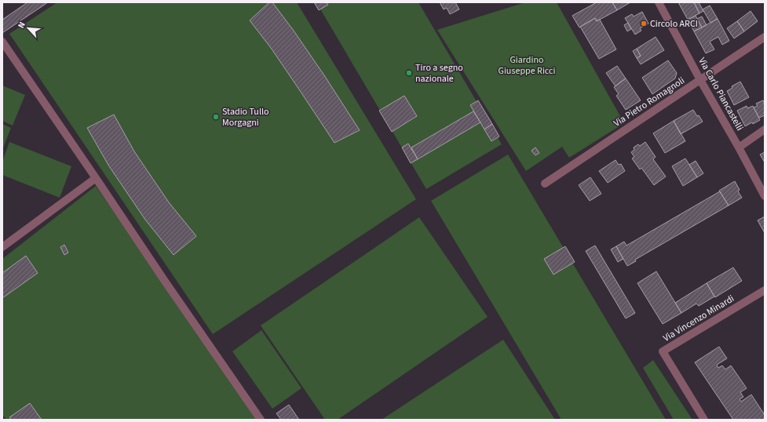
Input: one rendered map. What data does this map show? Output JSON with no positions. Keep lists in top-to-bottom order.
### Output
{
  "streets": {
    "street": ["Via Carlo Piancastelli", "Via Pietro Romagnoli", "Via Vincenzo Minardi"]
  },
  "crossings": [
    ["Via Carlo Piancastelli", "Via Pietro Romagnoli"]
  ],
  "parks": ["Giardino Giuseppe Ricci"],
  "places": ["Circolo ARCI", "Tiro a segno nazionale", "Stadio Tullo Morgagni"],
  "north": "top left"
}
